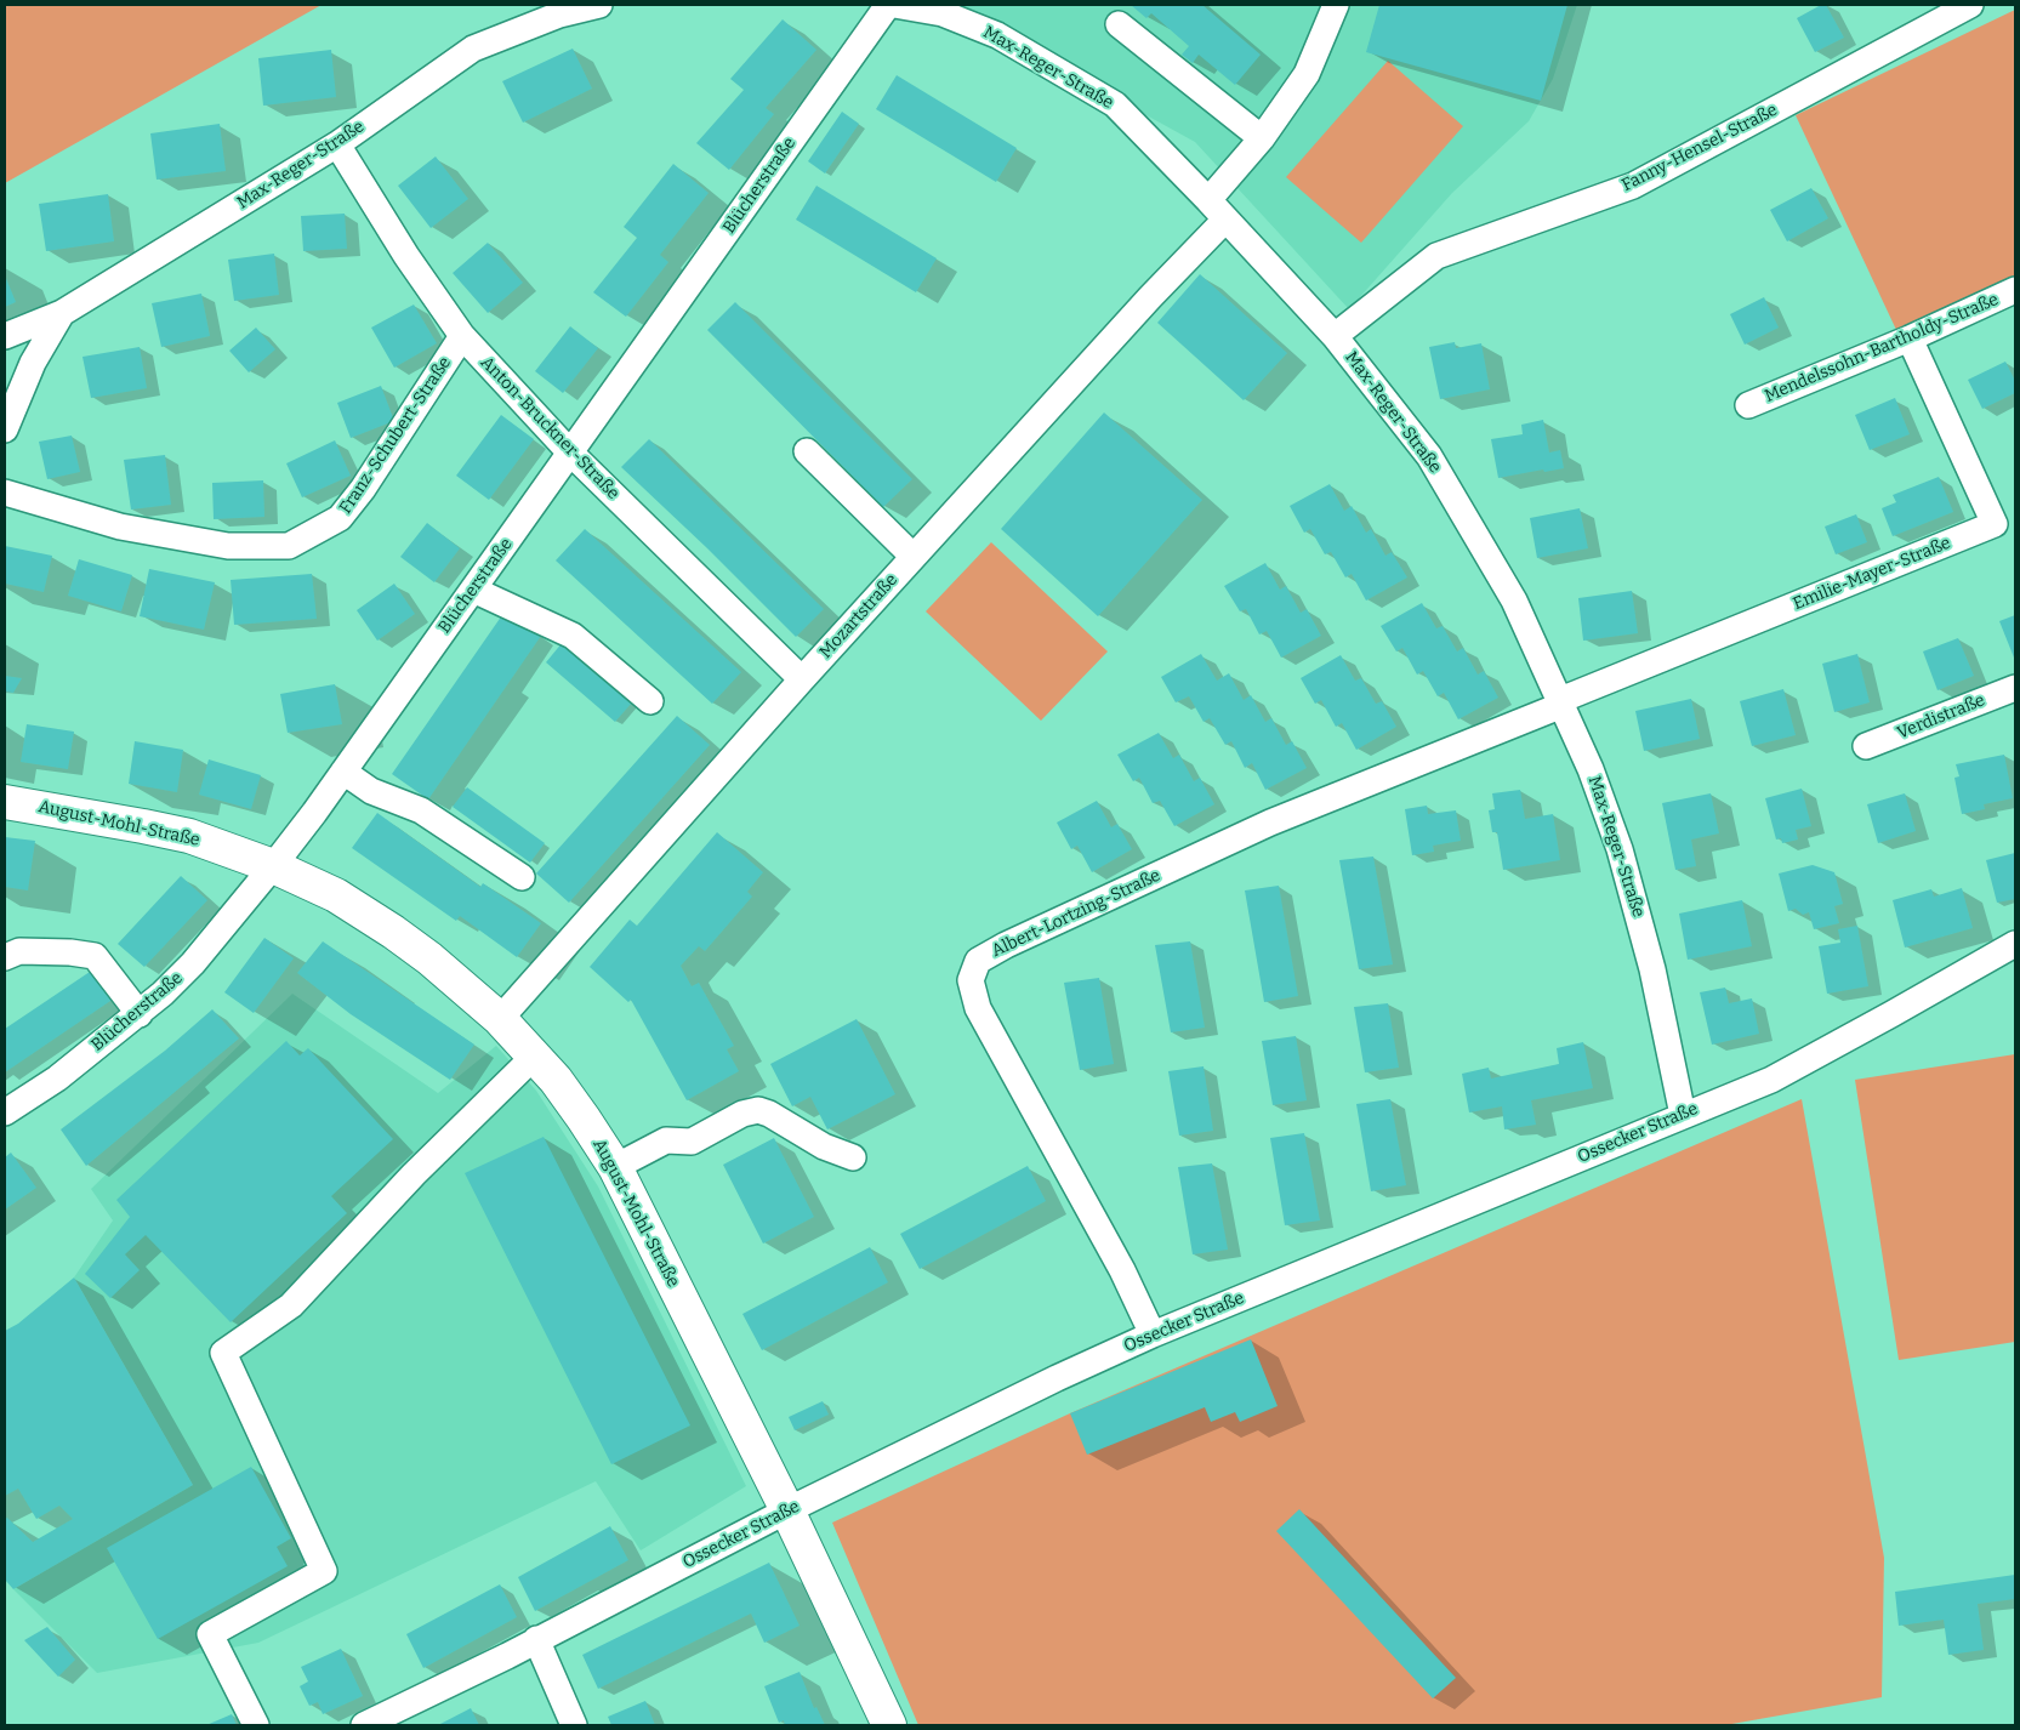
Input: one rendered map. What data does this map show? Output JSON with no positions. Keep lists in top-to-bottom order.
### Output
{
  "streets": {
    "main road": ["August-Mohl-Straße"],
    "street": [
      "Max-Reger-Straße",
      "Fanny-Hensel-Straße",
      "Blücherstraße",
      "Mendelssohn-Bartholdy-Straße",
      "Anton-Bruckner-Straße",
      "Franz-Schubert-Straße",
      "Emilie-Mayer-Straße",
      "Mozartstraße",
      "Verdistraße",
      "Albert-Lortzing-Straße",
      "Ossecker Straße"
    ]
  },
  "crossings": [
    ["Max-Reger-Straße", "Fanny-Hensel-Straße"],
    ["Max-Reger-Straße", "Anton-Bruckner-Straße"],
    ["Max-Reger-Straße", "Emilie-Mayer-Straße"],
    ["Max-Reger-Straße", "Mozartstraße"],
    ["Max-Reger-Straße", "Albert-Lortzing-Straße"],
    ["Max-Reger-Straße", "Ossecker Straße"],
    ["Blücherstraße", "Anton-Bruckner-Straße"],
    ["Blücherstraße", "August-Mohl-Straße"],
    ["Mendelssohn-Bartholdy-Straße", "Emilie-Mayer-Straße"],
    ["Anton-Bruckner-Straße", "Franz-Schubert-Straße"],
    ["Anton-Bruckner-Straße", "Mozartstraße"],
    ["Emilie-Mayer-Straße", "Albert-Lortzing-Straße"],
    ["Mozartstraße", "August-Mohl-Straße"],
    ["August-Mohl-Straße", "Ossecker Straße"],
    ["Albert-Lortzing-Straße", "Ossecker Straße"]
  ]
}
